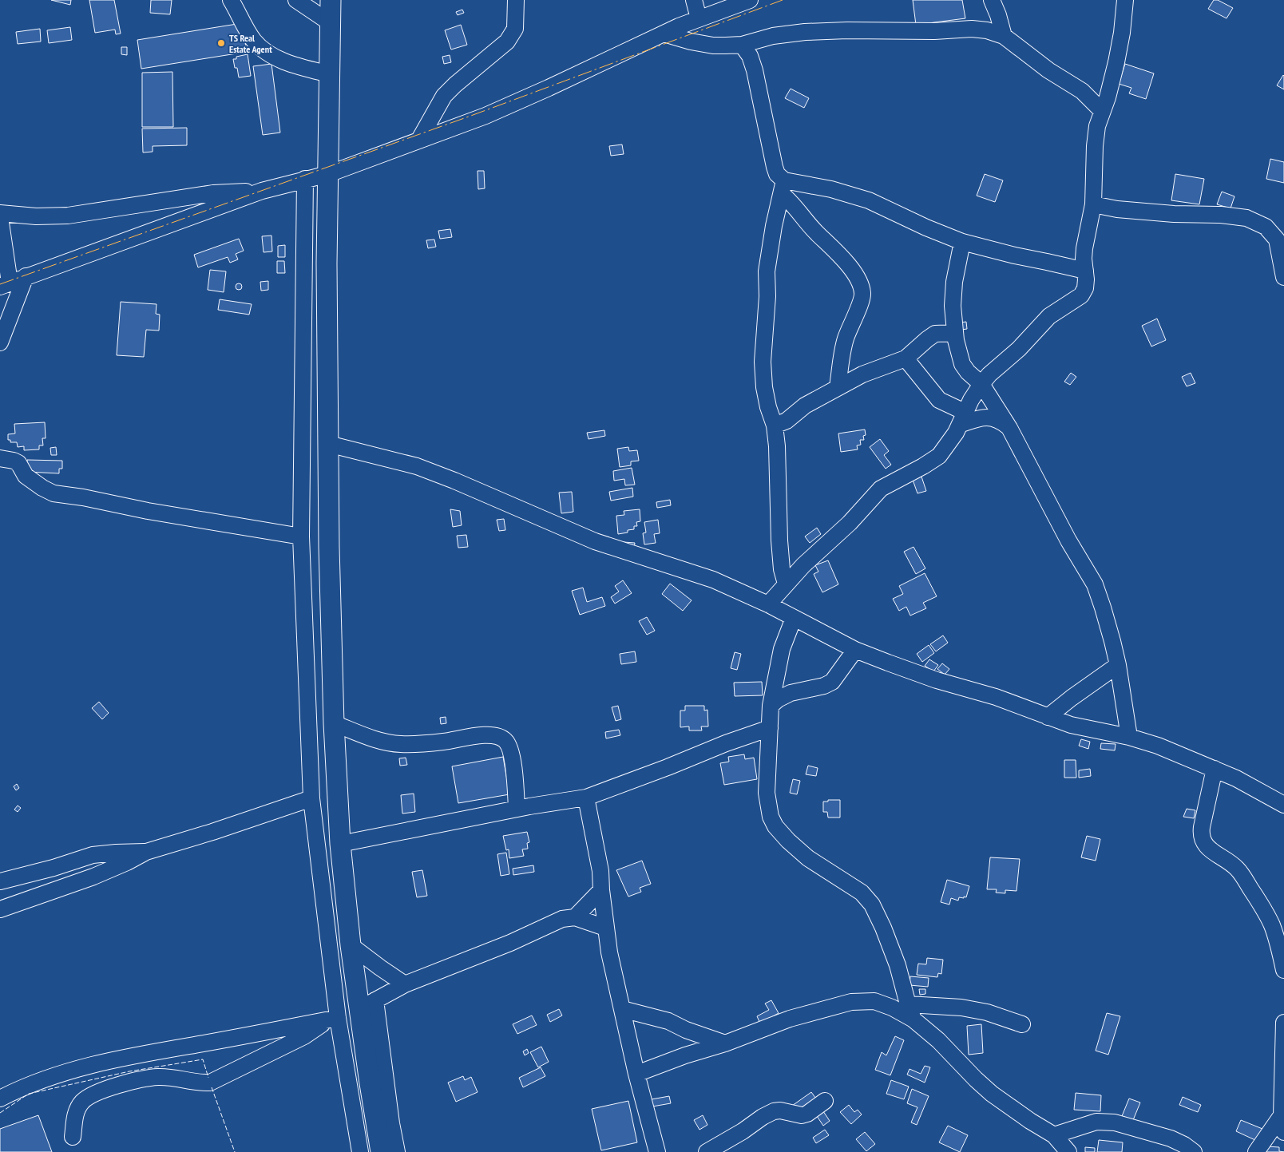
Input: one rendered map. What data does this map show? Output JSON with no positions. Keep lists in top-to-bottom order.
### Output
{
  "places": ["TS Real Estate Agent"]
}
